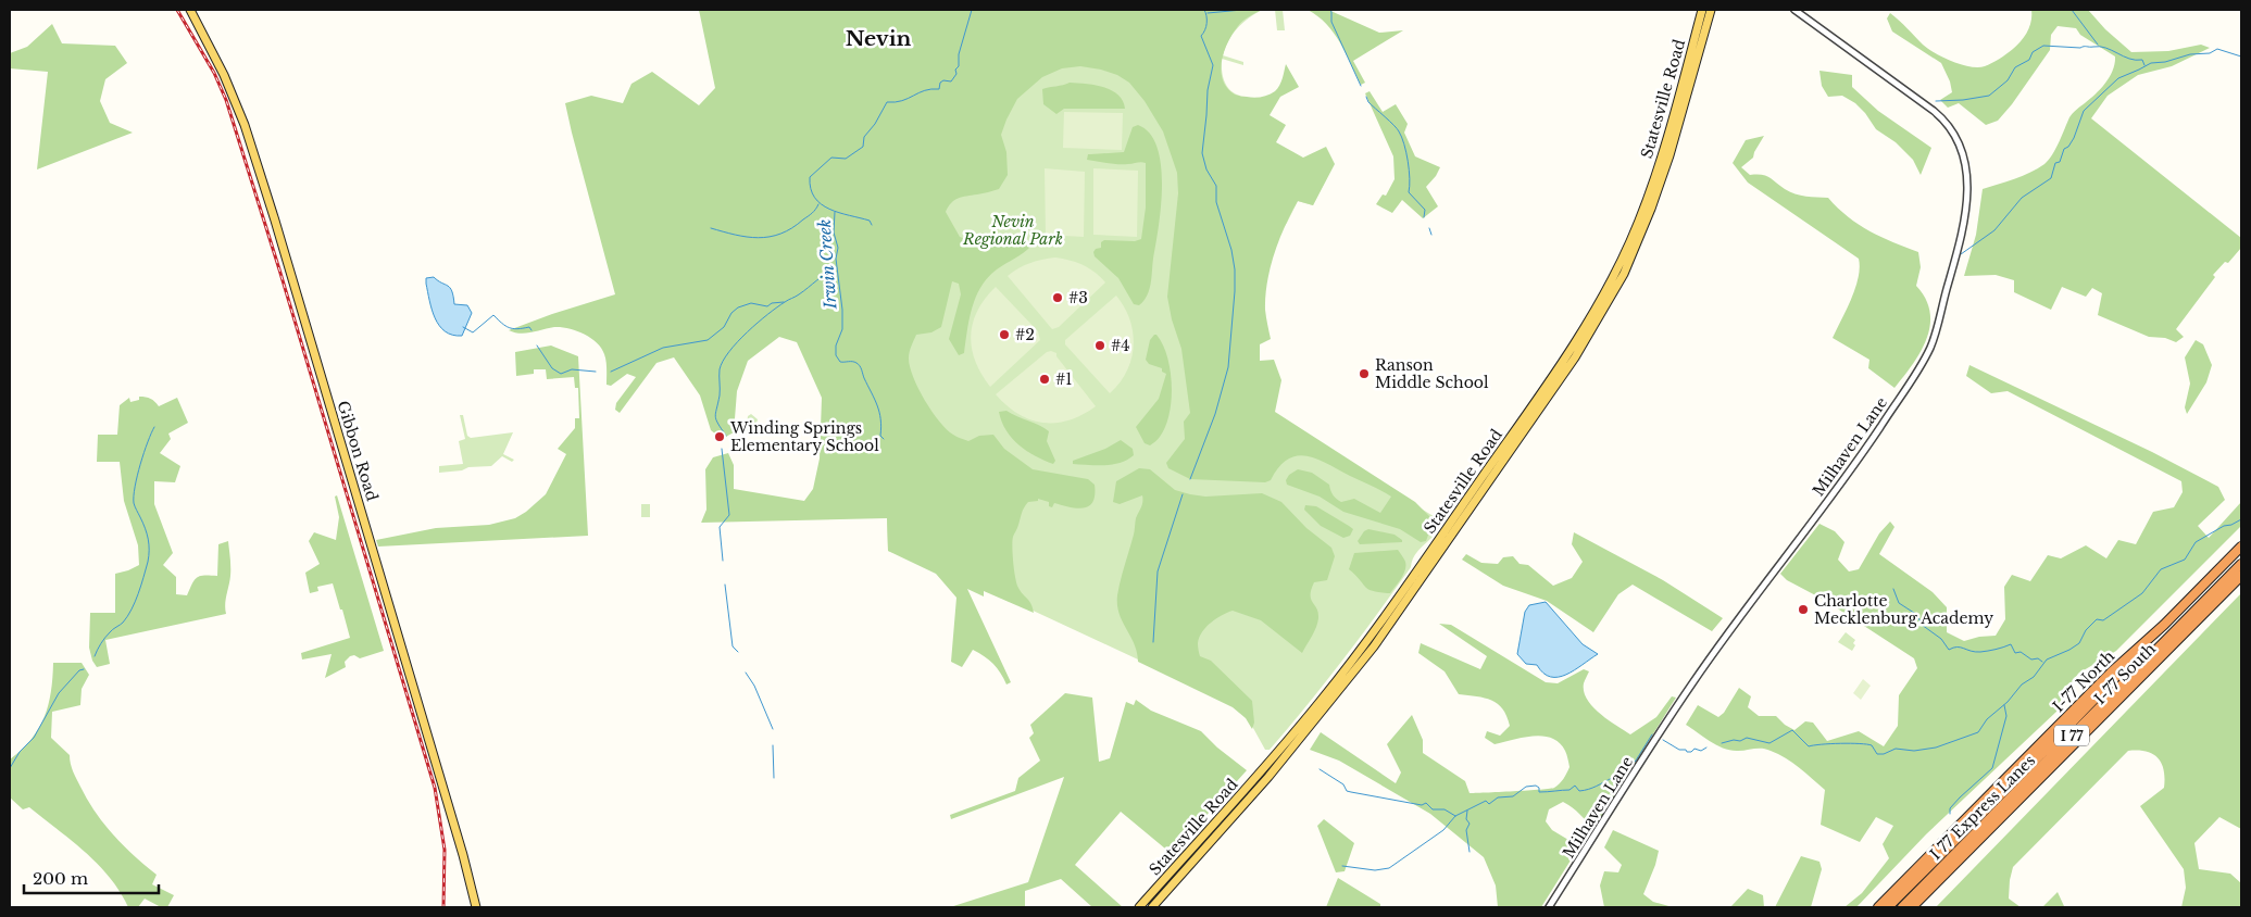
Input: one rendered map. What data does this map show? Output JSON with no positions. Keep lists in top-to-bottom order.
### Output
{
  "streets": {
    "highway": [
      "I-77 South",
      "I-77 North",
      "I 77",
      "I 77 Express Lanes"
    ],
    "main road": ["Statesville Road", "Gibbon Road"],
    "street": ["Milhaven Lane"]
  },
  "crossings": [
    ["I-77 North", "I 77 Express Lanes"]
  ],
  "districts": ["Nevin"],
  "water": ["Irwin Creek"],
  "parks": ["Nevin Regional Park"],
  "places": [
    "#3",
    "#2",
    "#4",
    "Ranson Middle School",
    "#1",
    "Winding Springs Elementary School",
    "Charlotte Mecklenburg Academy"
  ],
  "scale_bar": "200 m"
}
